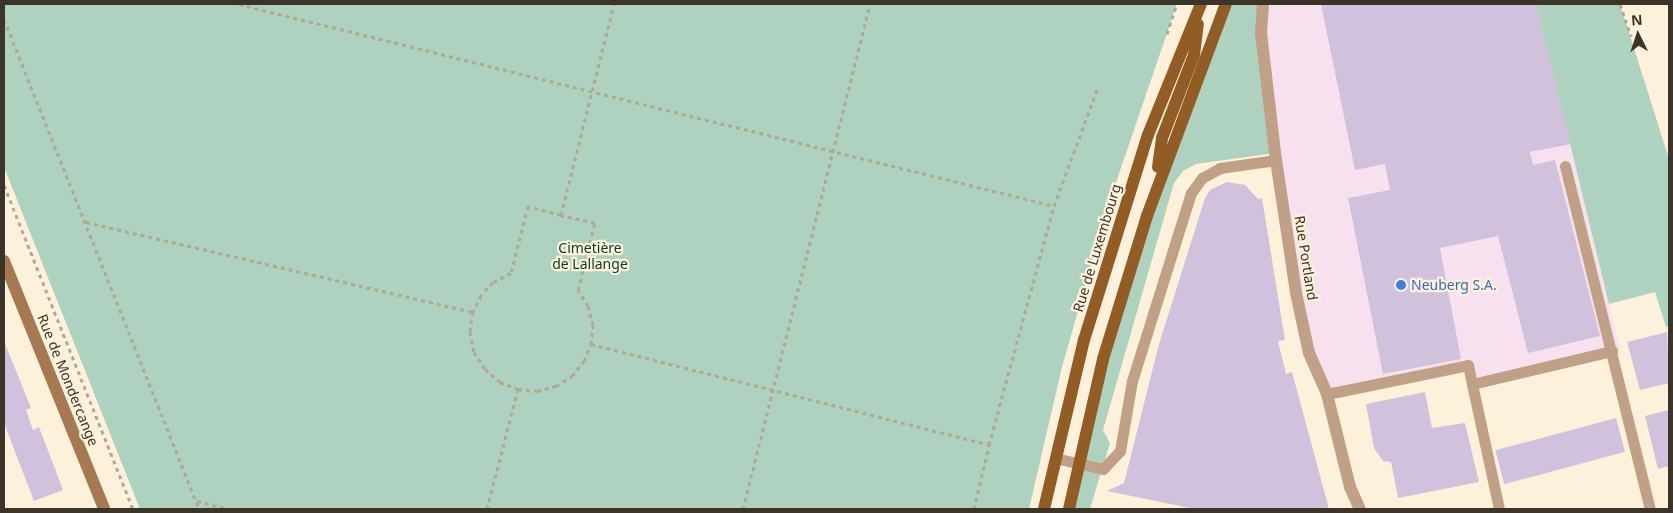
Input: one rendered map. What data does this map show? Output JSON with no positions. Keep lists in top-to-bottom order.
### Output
{
  "streets": {
    "main road": ["Rue de Luxembourg", "Rue de Mondercange"],
    "street": ["Rue Portland"]
  },
  "parks": ["Cimetière de Lallange"],
  "places": ["Neuberg S.A."],
  "north": "top"
}
